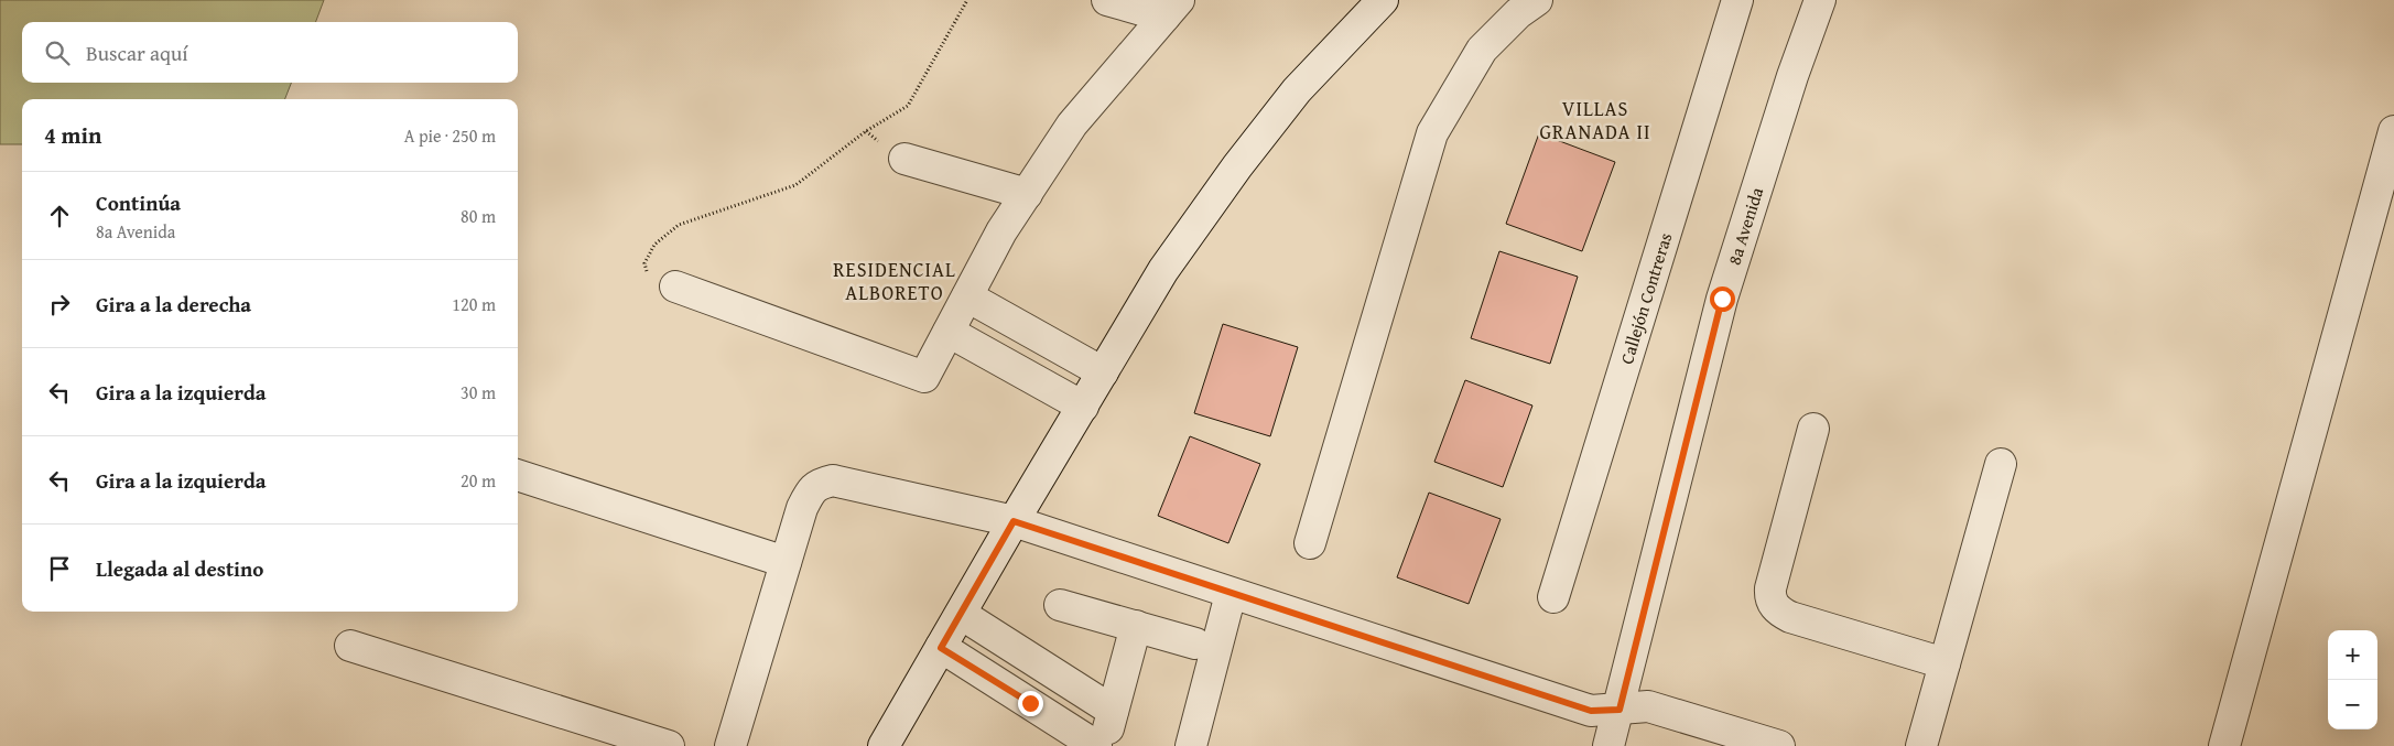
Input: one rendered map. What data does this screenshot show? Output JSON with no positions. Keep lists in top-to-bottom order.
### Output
{
  "streets": {
    "street": ["8a Avenida", "Callejón Contreras"]
  },
  "districts": ["VILLAS GRANADA II", "RESIDENCIAL ALBORETO"],
  "page": {
    "search": "Buscar aquí",
    "heading": ["4 min", "A pie · 250 m"],
    "list": [
      ["Continúa", "8a Avenida", "80 m"],
      ["Gira a la derecha", "120 m"],
      ["Gira a la izquierda", "30 m"],
      ["Gira a la izquierda", "20 m"],
      "Llegada al destino"
    ],
    "map_buttons": ["+", "−"]
  }
}
